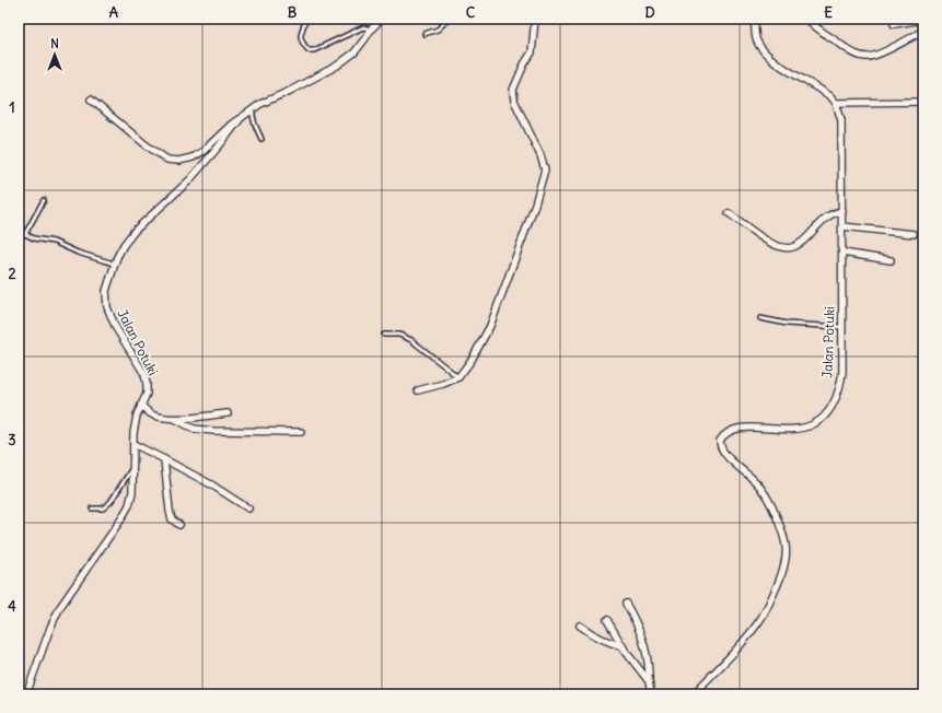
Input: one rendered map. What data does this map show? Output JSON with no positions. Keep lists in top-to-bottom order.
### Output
{
  "streets": {
    "street": ["Jalan Potuki"]
  },
  "north": "top",
  "grid": {
    "columns": [
      "A",
      "B",
      "C",
      "D",
      "E"
    ],
    "rows": [
      "1",
      "2",
      "3",
      "4"
    ]
  }
}
